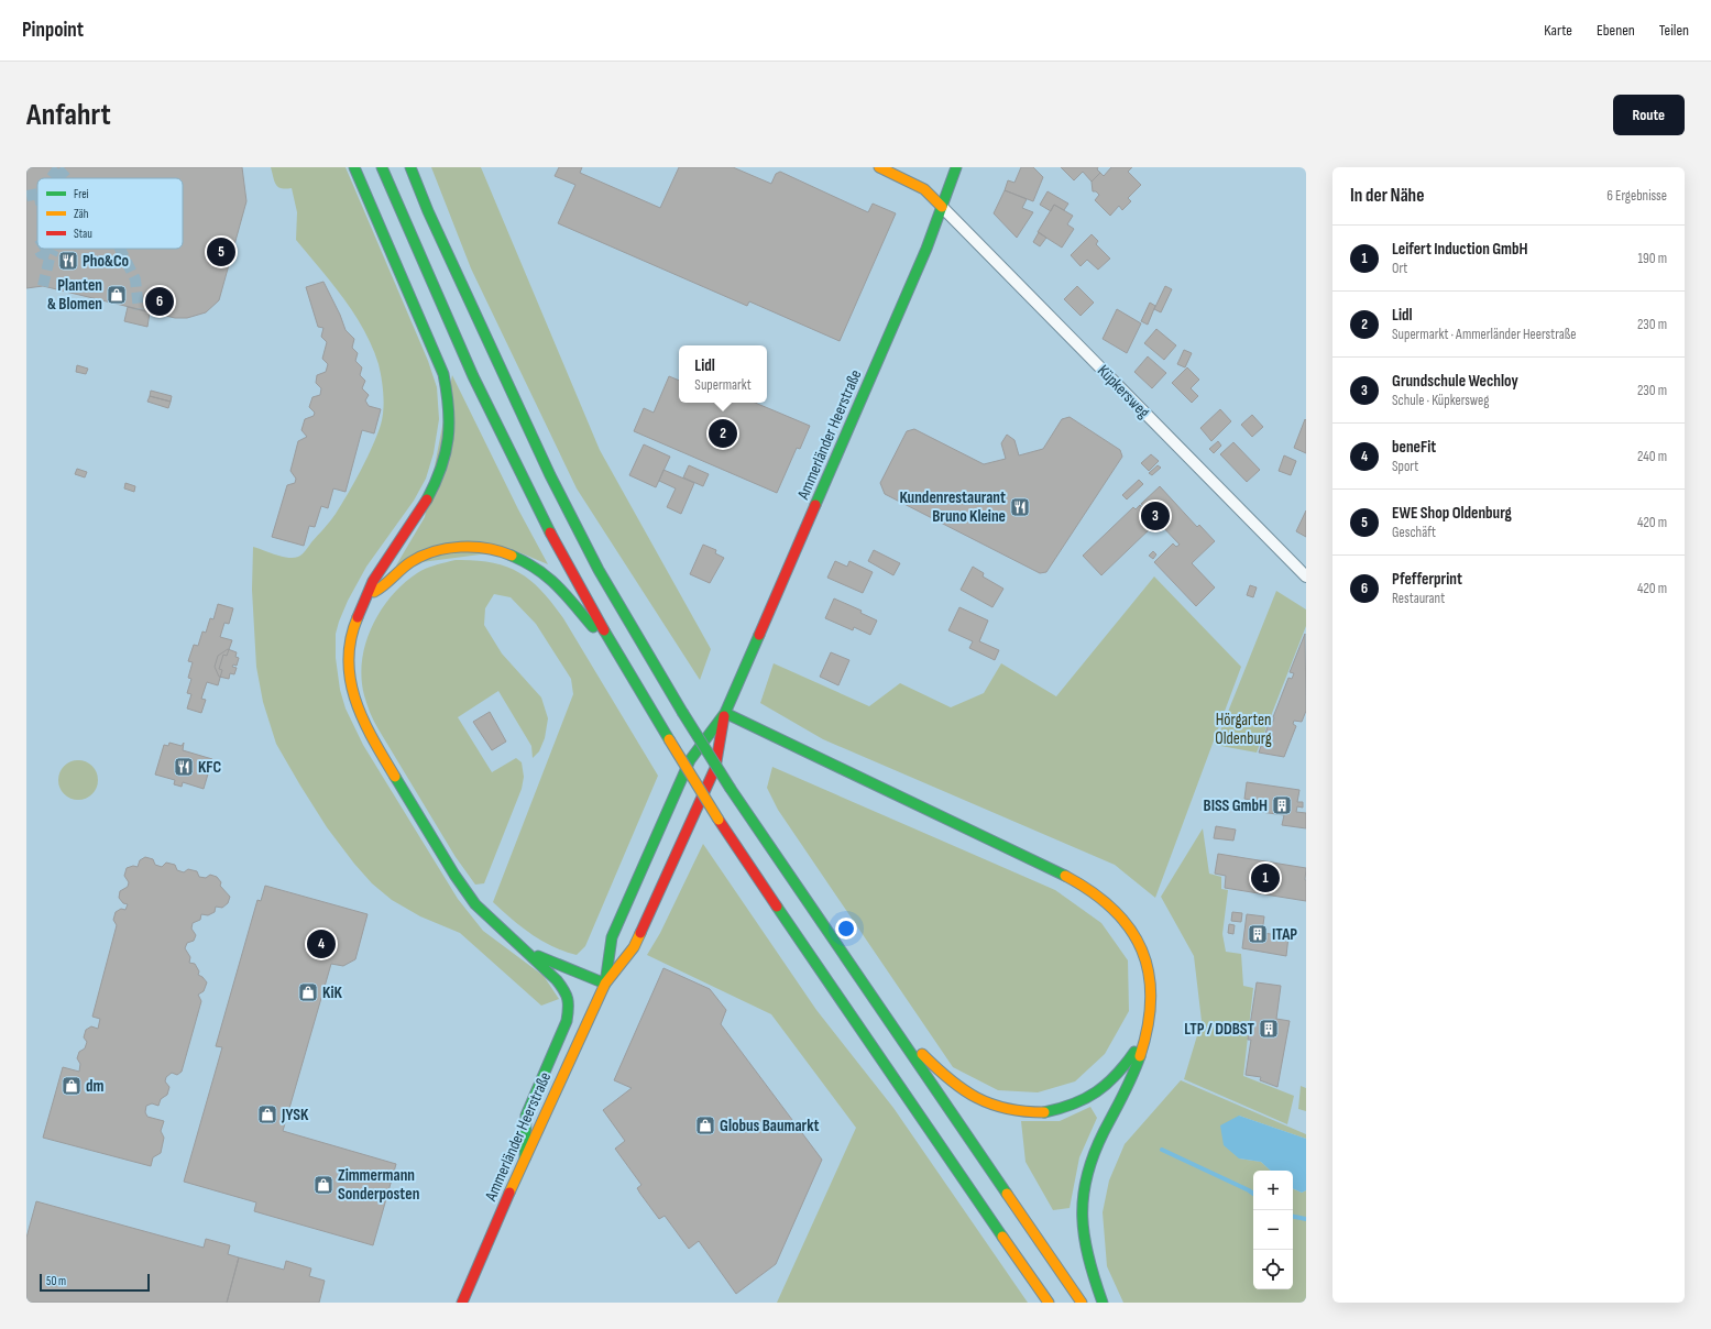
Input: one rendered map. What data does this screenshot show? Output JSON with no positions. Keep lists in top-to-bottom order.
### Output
{
  "streets": {
    "main road": ["Ammerländer Heerstraße"],
    "street": ["Küpkersweg"]
  },
  "crossings": [
    ["Küpkersweg", "Ammerländer Heerstraße"]
  ],
  "parks": ["Hörgarten Oldenburg"],
  "places": {
    "restaurant": ["Pho&Co", "Kundenrestaurant Bruno Kleine", "KFC"],
    "shop": [
      "Planten & Blomen",
      "KiK",
      "dm",
      "JYSK",
      "Globus Baumarkt",
      "Zimmermann Sonderposten"
    ],
    "building": ["BISS GmbH", "ITAP", "LTP / DDBST"]
  },
  "legend": ["Frei", "Zäh", "Stau"],
  "scale_bar": "50 m",
  "page": {
    "header": "Pinpoint",
    "nav": ["Karte", "Ebenen", "Teilen"],
    "buttons": "Route",
    "title": "Anfahrt",
    "heading": ["In der Nähe", "6 Ergebnisse"],
    "list": [
      {
        "mark": "1",
        "name": "Leifert Induction GmbH",
        "note": "Ort",
        "value": "190 m"
      },
      {
        "mark": "2",
        "name": "Lidl",
        "note": "Supermarkt · Ammerländer Heerstraße",
        "value": "230 m"
      },
      {
        "mark": "3",
        "name": "Grundschule Wechloy",
        "note": "Schule · Küpkersweg",
        "value": "230 m"
      },
      {
        "mark": "4",
        "name": "beneFit",
        "note": "Sport",
        "value": "240 m"
      },
      {
        "mark": "5",
        "name": "EWE Shop Oldenburg",
        "note": "Geschäft",
        "value": "420 m"
      },
      {
        "mark": "6",
        "name": "Pfefferprint",
        "note": "Restaurant",
        "value": "420 m"
      }
    ],
    "pins": [
      "5",
      "6",
      "2",
      "3",
      "1",
      "4"
    ],
    "popup": ["Lidl", "Supermarkt"],
    "map_buttons": ["+", "−"],
    "scale": "50 m"
  }
}
